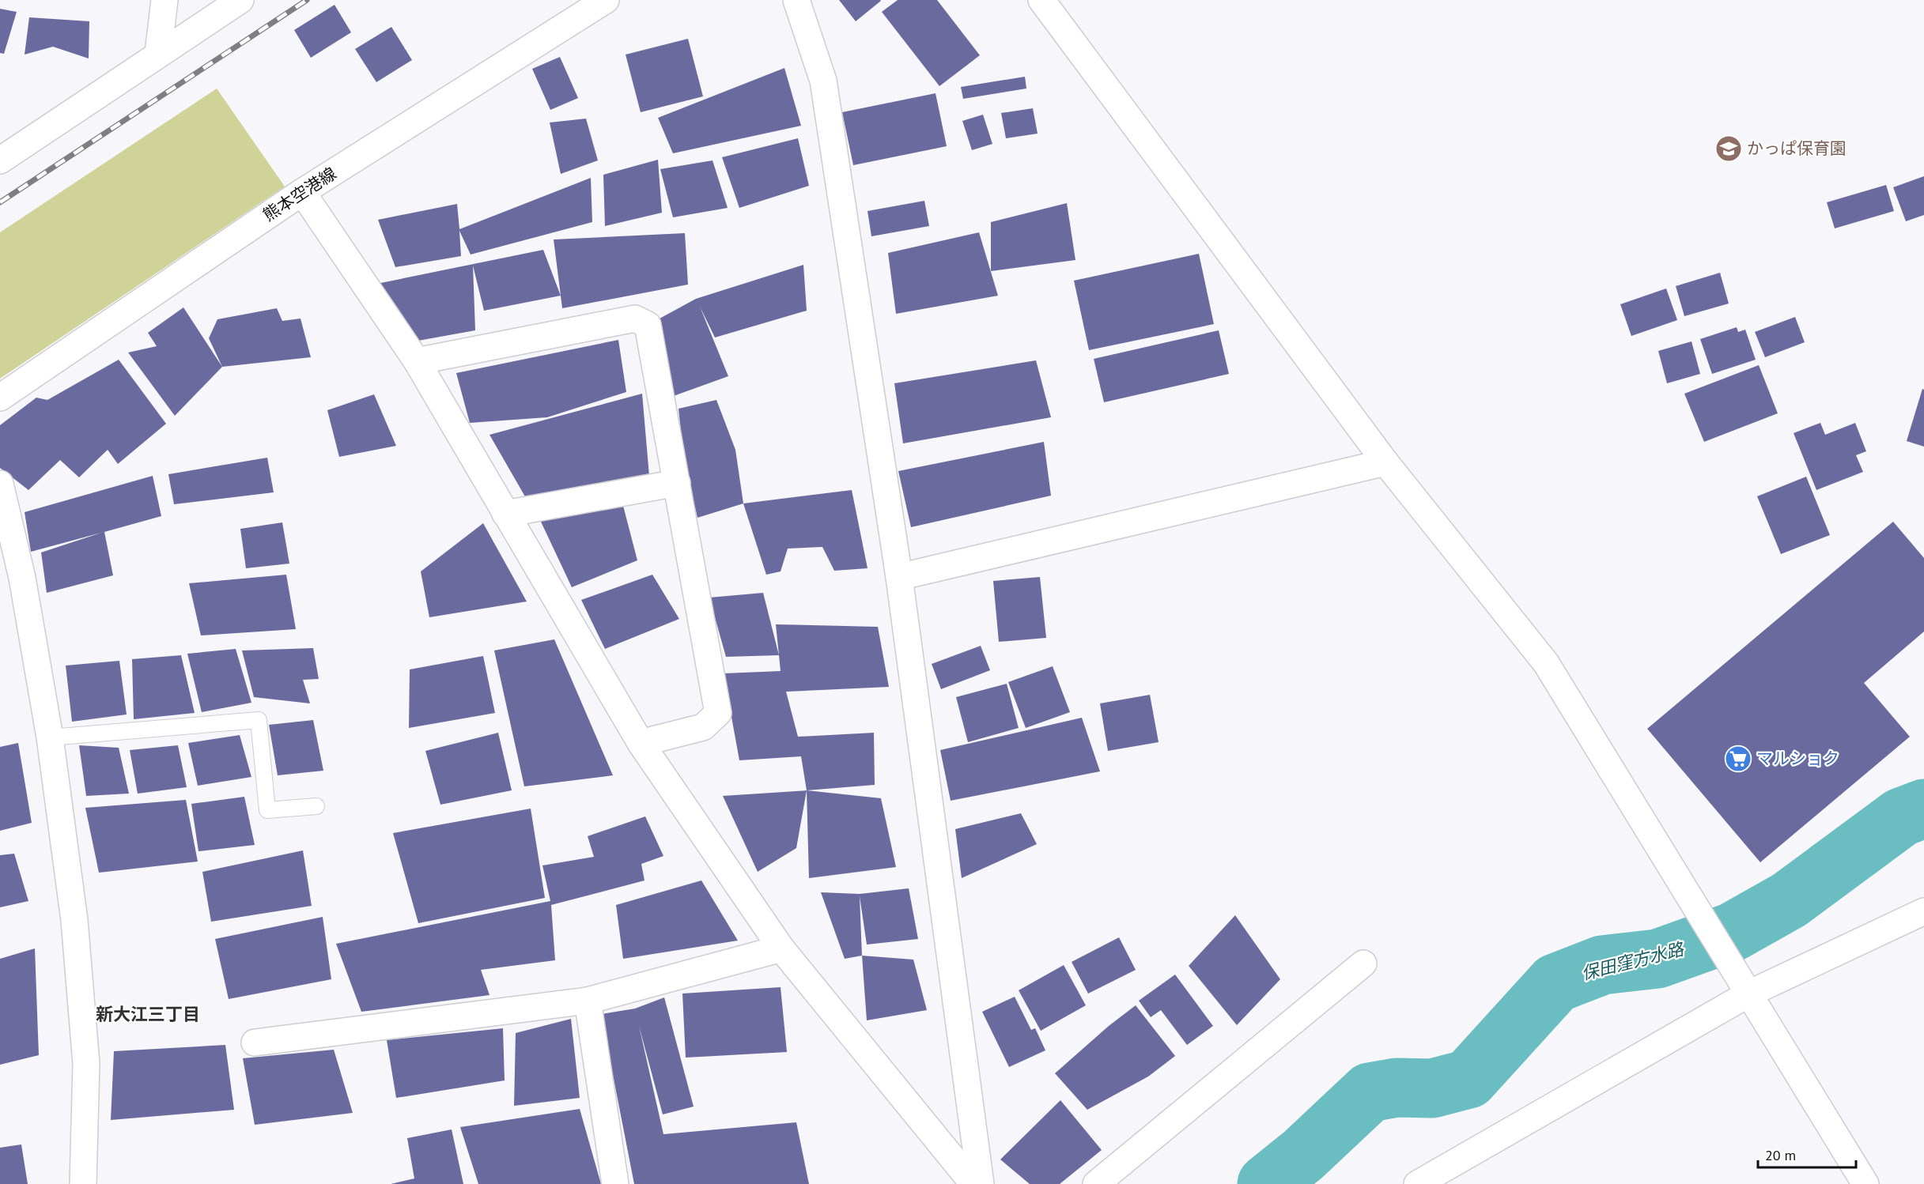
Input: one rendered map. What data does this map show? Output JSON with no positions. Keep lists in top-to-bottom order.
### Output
{
  "streets": {
    "street": ["熊本空港線"]
  },
  "districts": ["新大江三丁目"],
  "water": ["保田窪方水路"],
  "places": {
    "school or university": ["かっぱ保育園"],
    "supermarket": ["マルショク"]
  },
  "scale_bar": "20 m"
}
